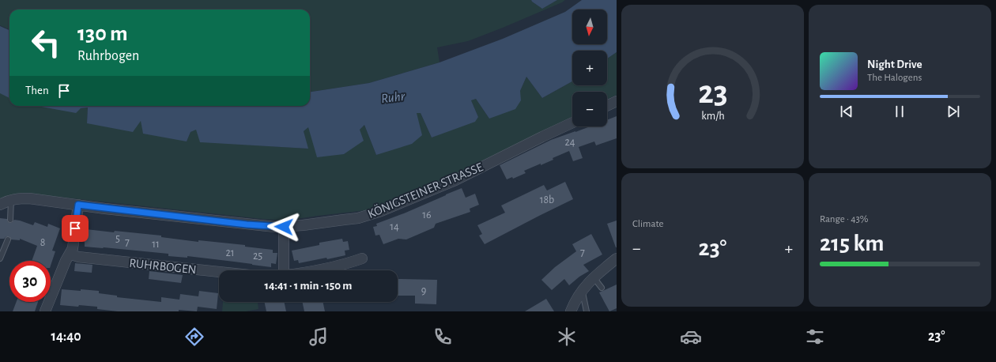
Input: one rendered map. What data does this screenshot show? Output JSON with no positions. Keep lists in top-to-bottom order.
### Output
{
  "streets": {
    "street": ["KÖNIGSTEINER STRASSE", "RUHRBOGEN"]
  },
  "water": ["Ruhr"],
  "house_numbers": [
    "24",
    "18b",
    "16",
    "14",
    "5",
    "7",
    "8",
    "11",
    "7",
    "21",
    "25",
    "9"
  ],
  "north": "bottom",
  "page": {
    "map_buttons": ["+", "−"],
    "turn": ["130 m", "Ruhrbogen"],
    "song": ["Night Drive", "The Halogens"],
    "then": "Then",
    "tile": [
      "Climate",
      ["Range · 43%", "215 km"]
    ],
    "heat": ["−", "23°", "+"],
    "limit": "30",
    "trip": "14:41 · 1 min · 150 m",
    "tabs": ["14:40", "23°"],
    "gauge": ["23", "km/h"]
  }
}
